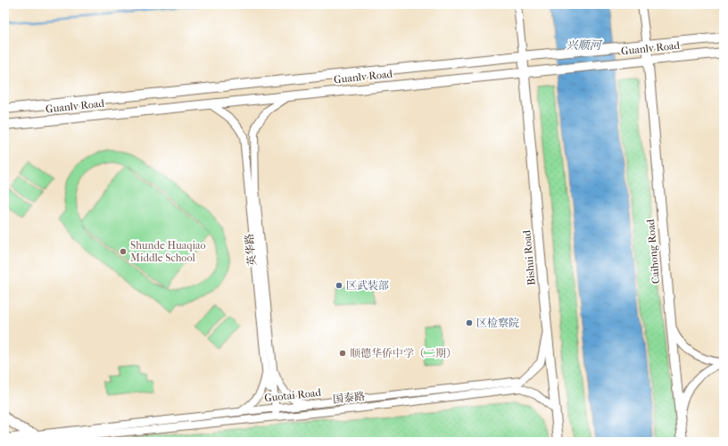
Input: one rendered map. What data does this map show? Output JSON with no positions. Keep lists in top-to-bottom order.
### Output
{
  "streets": {
    "main road": ["Guanlv Road", "Caihong Road", "Bishui Road"],
    "street": ["英华路", "Guotai Road", "国泰路"]
  },
  "crossings": [
    ["Guanlv Road", "英华路"],
    ["Guanlv Road", "Caihong Road"],
    ["Guanlv Road", "Bishui Road"],
    ["英华路", "Guotai Road"],
    ["英华路", "国泰路"],
    ["Bishui Road", "Guotai Road"],
    ["Bishui Road", "国泰路"],
    ["Guotai Road", "国泰路"]
  ],
  "water": ["兴顺河"],
  "places": [
    "Shunde Huaqiao Middle School",
    "区武装部",
    "区检察院",
    "顺德华侨中学（二期）"
  ]
}
